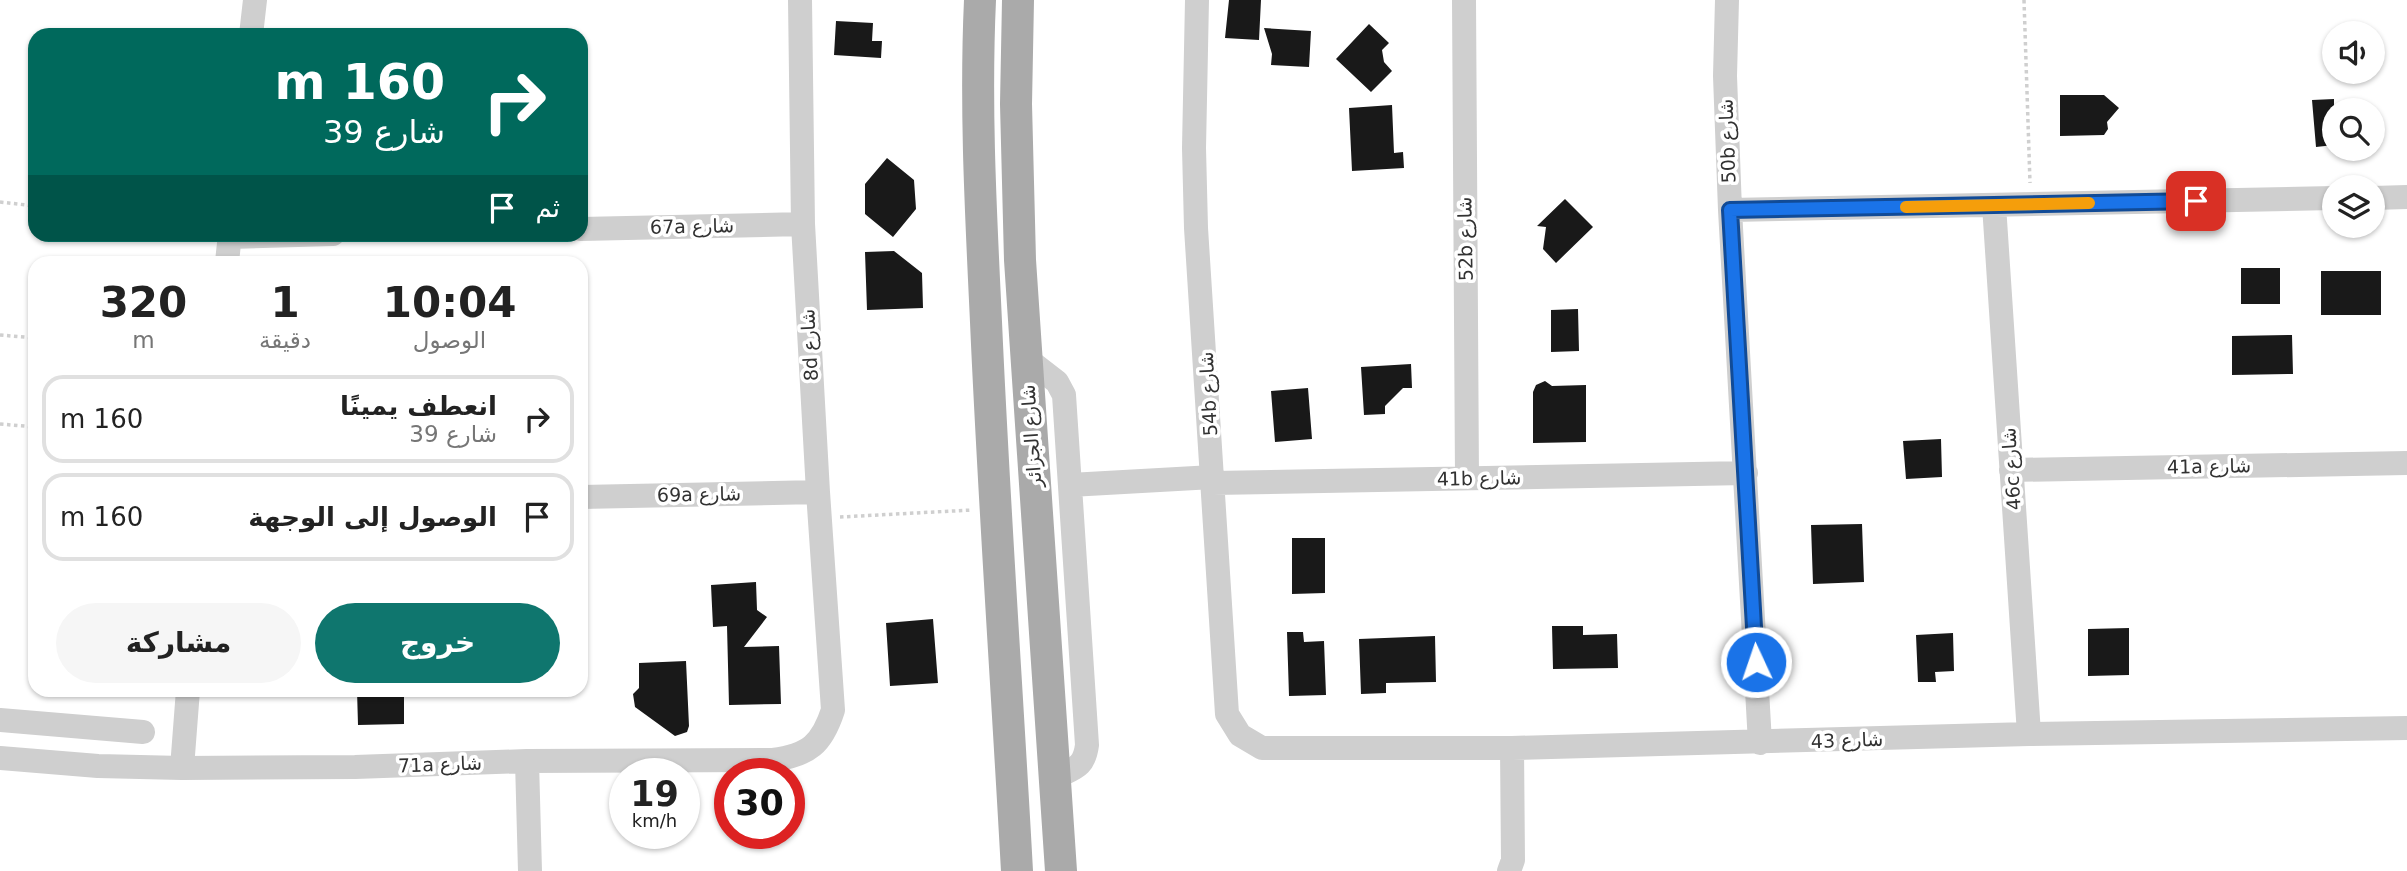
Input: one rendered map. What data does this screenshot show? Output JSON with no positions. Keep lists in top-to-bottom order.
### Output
{
  "streets": {
    "main road": ["شارع الجزائر"],
    "street": [
      "50b شارع",
      "67a شارع",
      "52b شارع",
      "8d شارع",
      "54b شارع",
      "41a شارع",
      "46c شارع",
      "41b شارع",
      "69a شارع",
      "شارع 43",
      "71a شارع"
    ]
  },
  "crossings": [
    ["50b شارع", "41b شارع"],
    ["50b شارع", "شارع 43"],
    ["67a شارع", "8d شارع"],
    ["52b شارع", "41b شارع"],
    ["8d شارع", "69a شارع"],
    ["8d شارع", "71a شارع"],
    ["54b شارع", "41b شارع"],
    ["54b شارع", "شارع 43"],
    ["41a شارع", "46c شارع"],
    ["46c شارع", "شارع 43"]
  ],
  "page": {
    "turn": ["160 m", "شارع 39"],
    "then": "ثم",
    "eta": [
      "10:04",
      "الوصول",
      "1",
      "دقيقة",
      "320",
      "m"
    ],
    "list": [
      {
        "name": "انعطف يمينًا",
        "note": "شارع 39",
        "value": "160 m"
      },
      {
        "name": "الوصول إلى الوجهة",
        "value": "160 m"
      }
    ],
    "buttons": ["خروج", "مشاركة"],
    "speed": "19 km/h",
    "limit": "30"
  }
}
